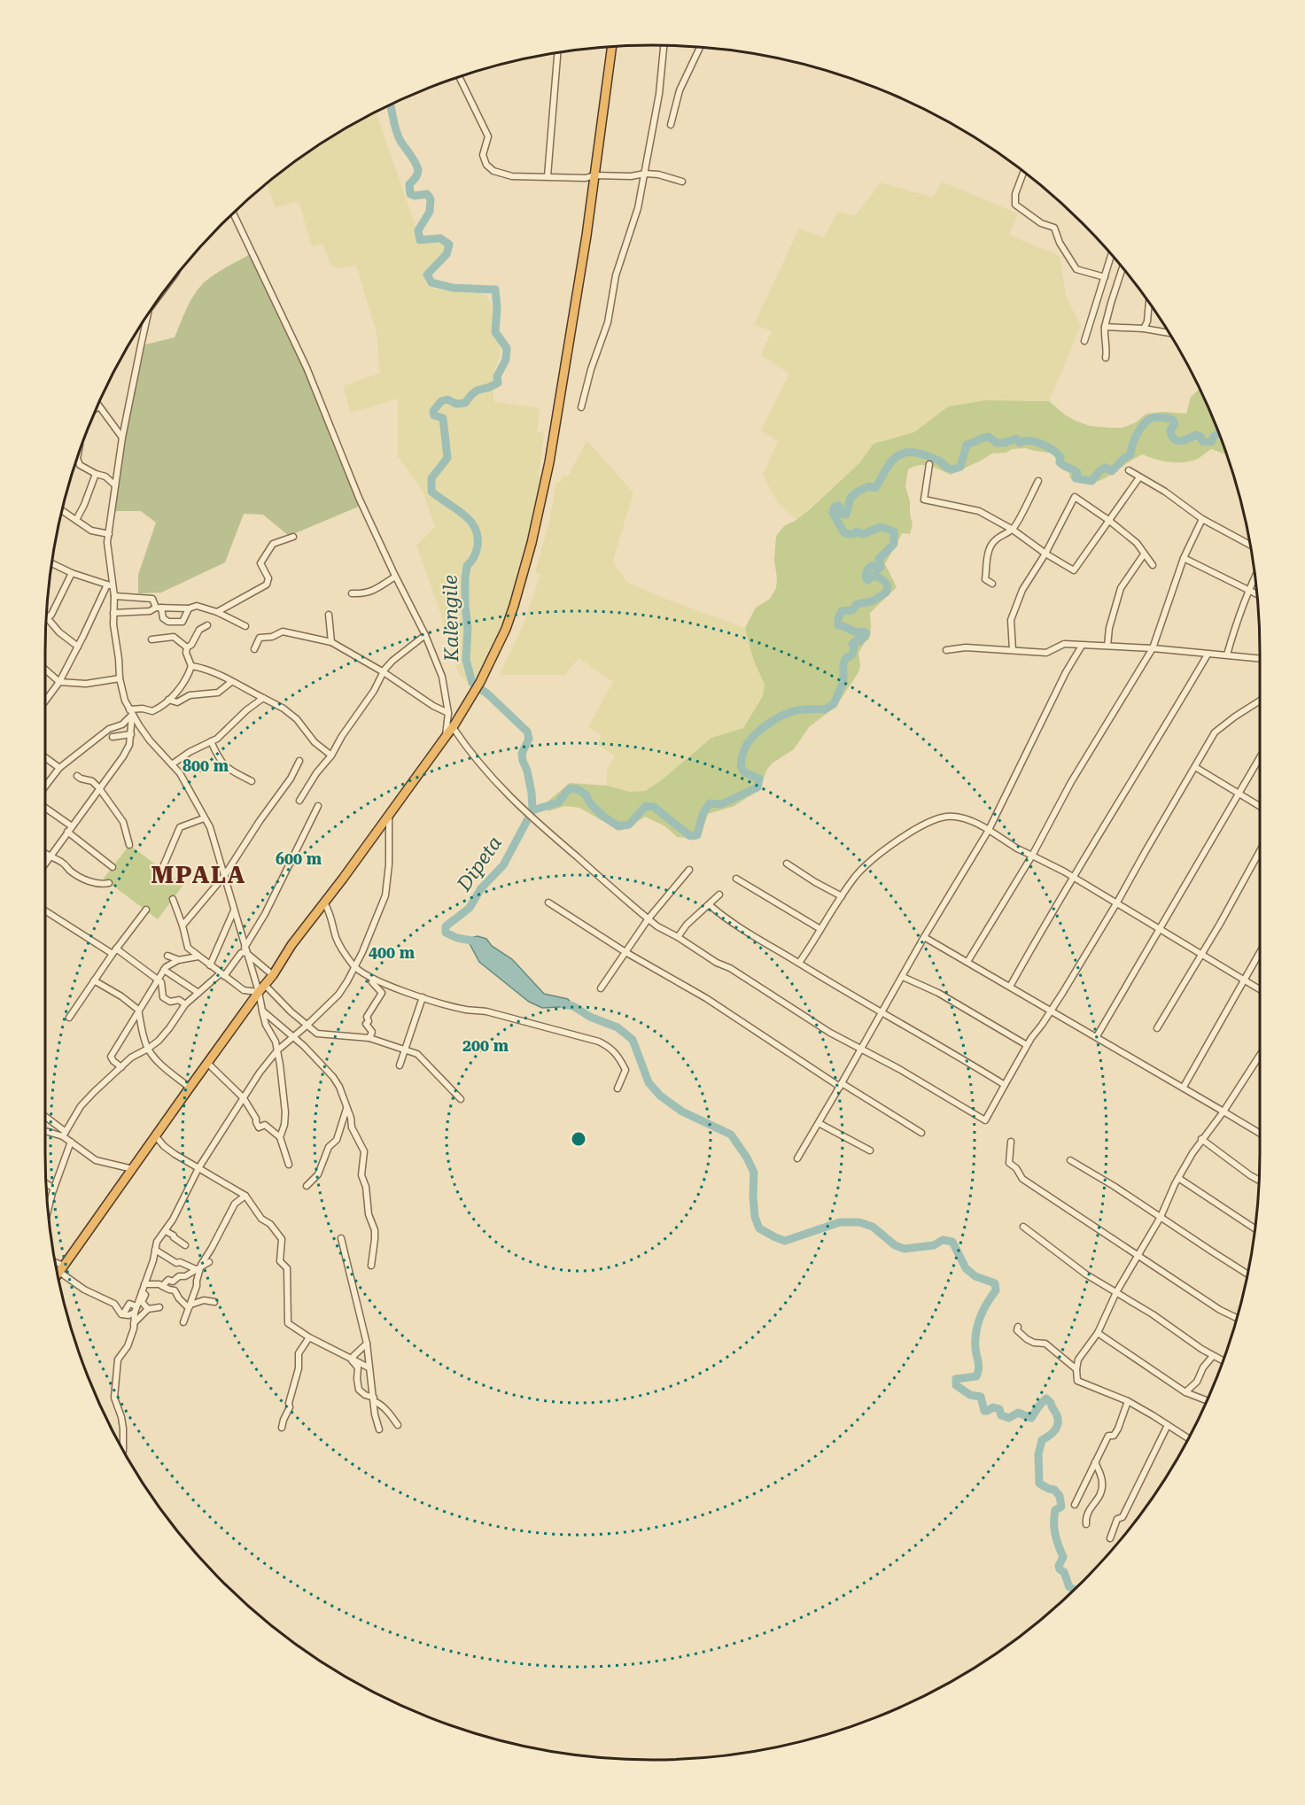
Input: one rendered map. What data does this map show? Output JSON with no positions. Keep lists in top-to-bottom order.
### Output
{
  "districts": ["MPALA"],
  "water": ["Kalengile", "Dipeta"],
  "rings": [
    "800 m",
    "600 m",
    "400 m",
    "200 m"
  ]
}
